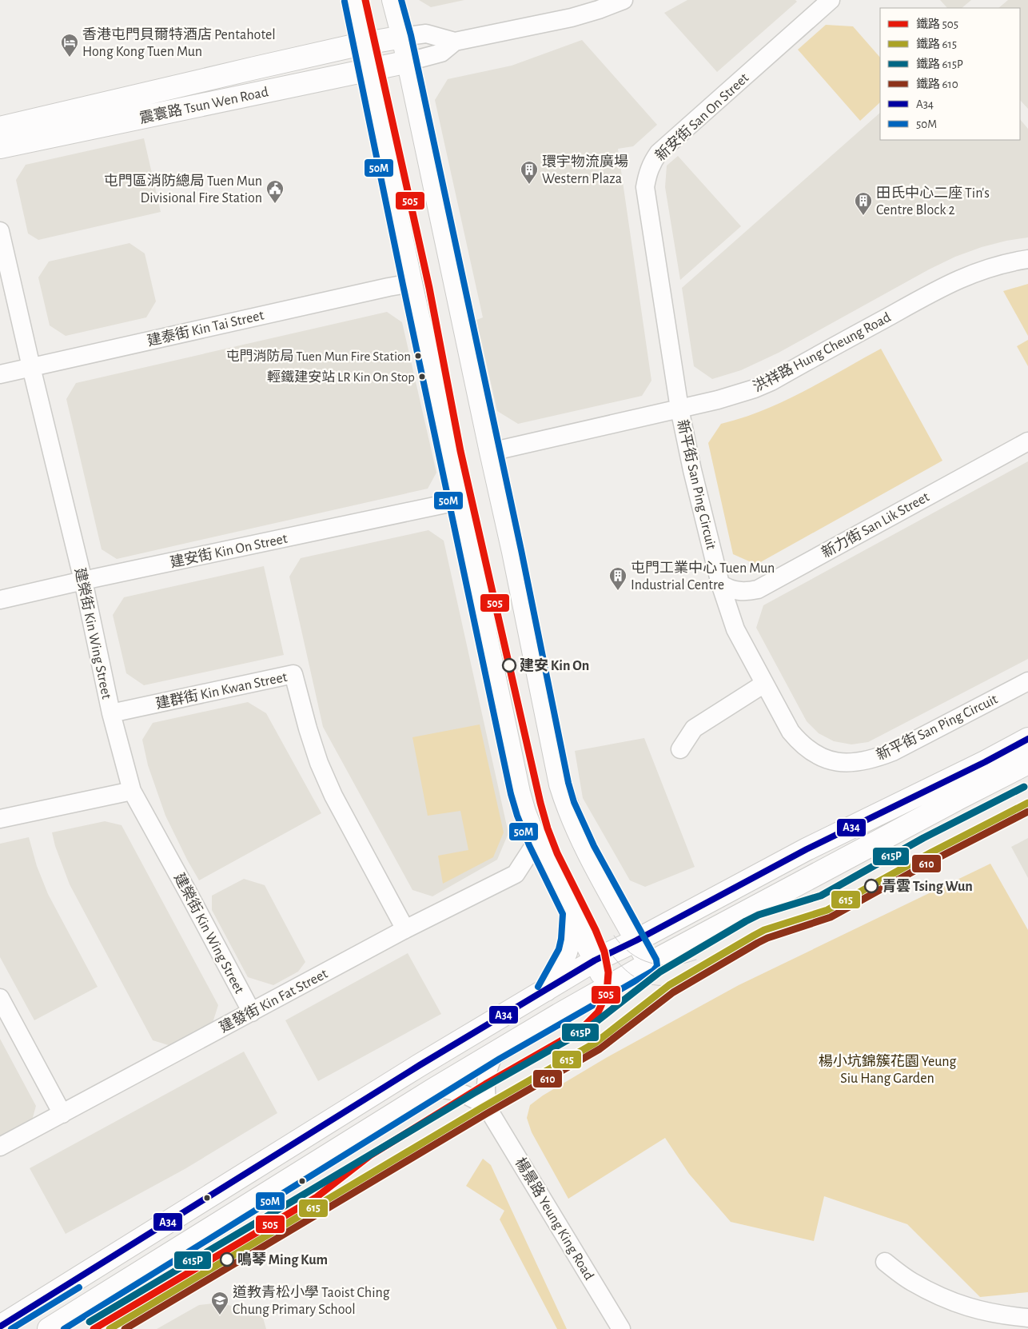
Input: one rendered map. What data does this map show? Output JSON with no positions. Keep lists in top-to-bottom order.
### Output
{
  "streets": {
    "main road": ["震寰路 Tsun Wen Road"],
    "street": [
      "新安街 San On Street",
      "建泰街 Kin Tai Street",
      "洪祥路 Hung Cheung Road",
      "新平街 San Ping Circuit",
      "新力街 San Lik Street",
      "建安街 Kin On Street",
      "建榮街 Kin Wing Street",
      "建群街 Kin Kwan Street",
      "建發街 Kin Fat Street",
      "楊景路 Yeung King Road"
    ]
  },
  "crossings": [
    ["新安街 San On Street", "洪祥路 Hung Cheung Road"],
    ["新安街 San On Street", "新平街 San Ping Circuit"],
    ["建泰街 Kin Tai Street", "建榮街 Kin Wing Street"],
    ["洪祥路 Hung Cheung Road", "新平街 San Ping Circuit"],
    ["新平街 San Ping Circuit", "新力街 San Lik Street"],
    ["建安街 Kin On Street", "建榮街 Kin Wing Street"],
    ["建榮街 Kin Wing Street", "建群街 Kin Kwan Street"],
    ["建榮街 Kin Wing Street", "建發街 Kin Fat Street"],
    ["建群街 Kin Kwan Street", "建發街 Kin Fat Street"]
  ],
  "parks": ["楊小坑錦簇花園 Yeung Siu Hang Garden"],
  "places": {
    "hotel": ["香港屯門貝爾特酒店 Pentahotel Hong Kong Tuen Mun"],
    "building": ["環宇物流廣場 Western Plaza", "田氏中心二座 Tin's Centre Block 2", "屯門工業中心 Tuen Mun Industrial Centre"],
    "public building": ["屯門區消防總局 Tuen Mun Divisional Fire Station"],
    "other": [
      "屯門消防局 Tuen Mun Fire Station",
      "輕鐵建安站 LR Kin On Stop",
      "建安 Kin On",
      "青雲 Tsing Wun",
      "鳴琴 Ming Kum"
    ],
    "school or university": ["道教青松小學 Taoist Ching Chung Primary School"]
  },
  "lines": [
    "rail line 505",
    "transit line 50M",
    "transit line A34",
    "rail line 615P",
    "rail line 615",
    "rail line 610"
  ],
  "legend": [
    "鐵路 505",
    "鐵路 615",
    "鐵路 615P",
    "鐵路 610",
    "A34",
    "50M"
  ]
}
